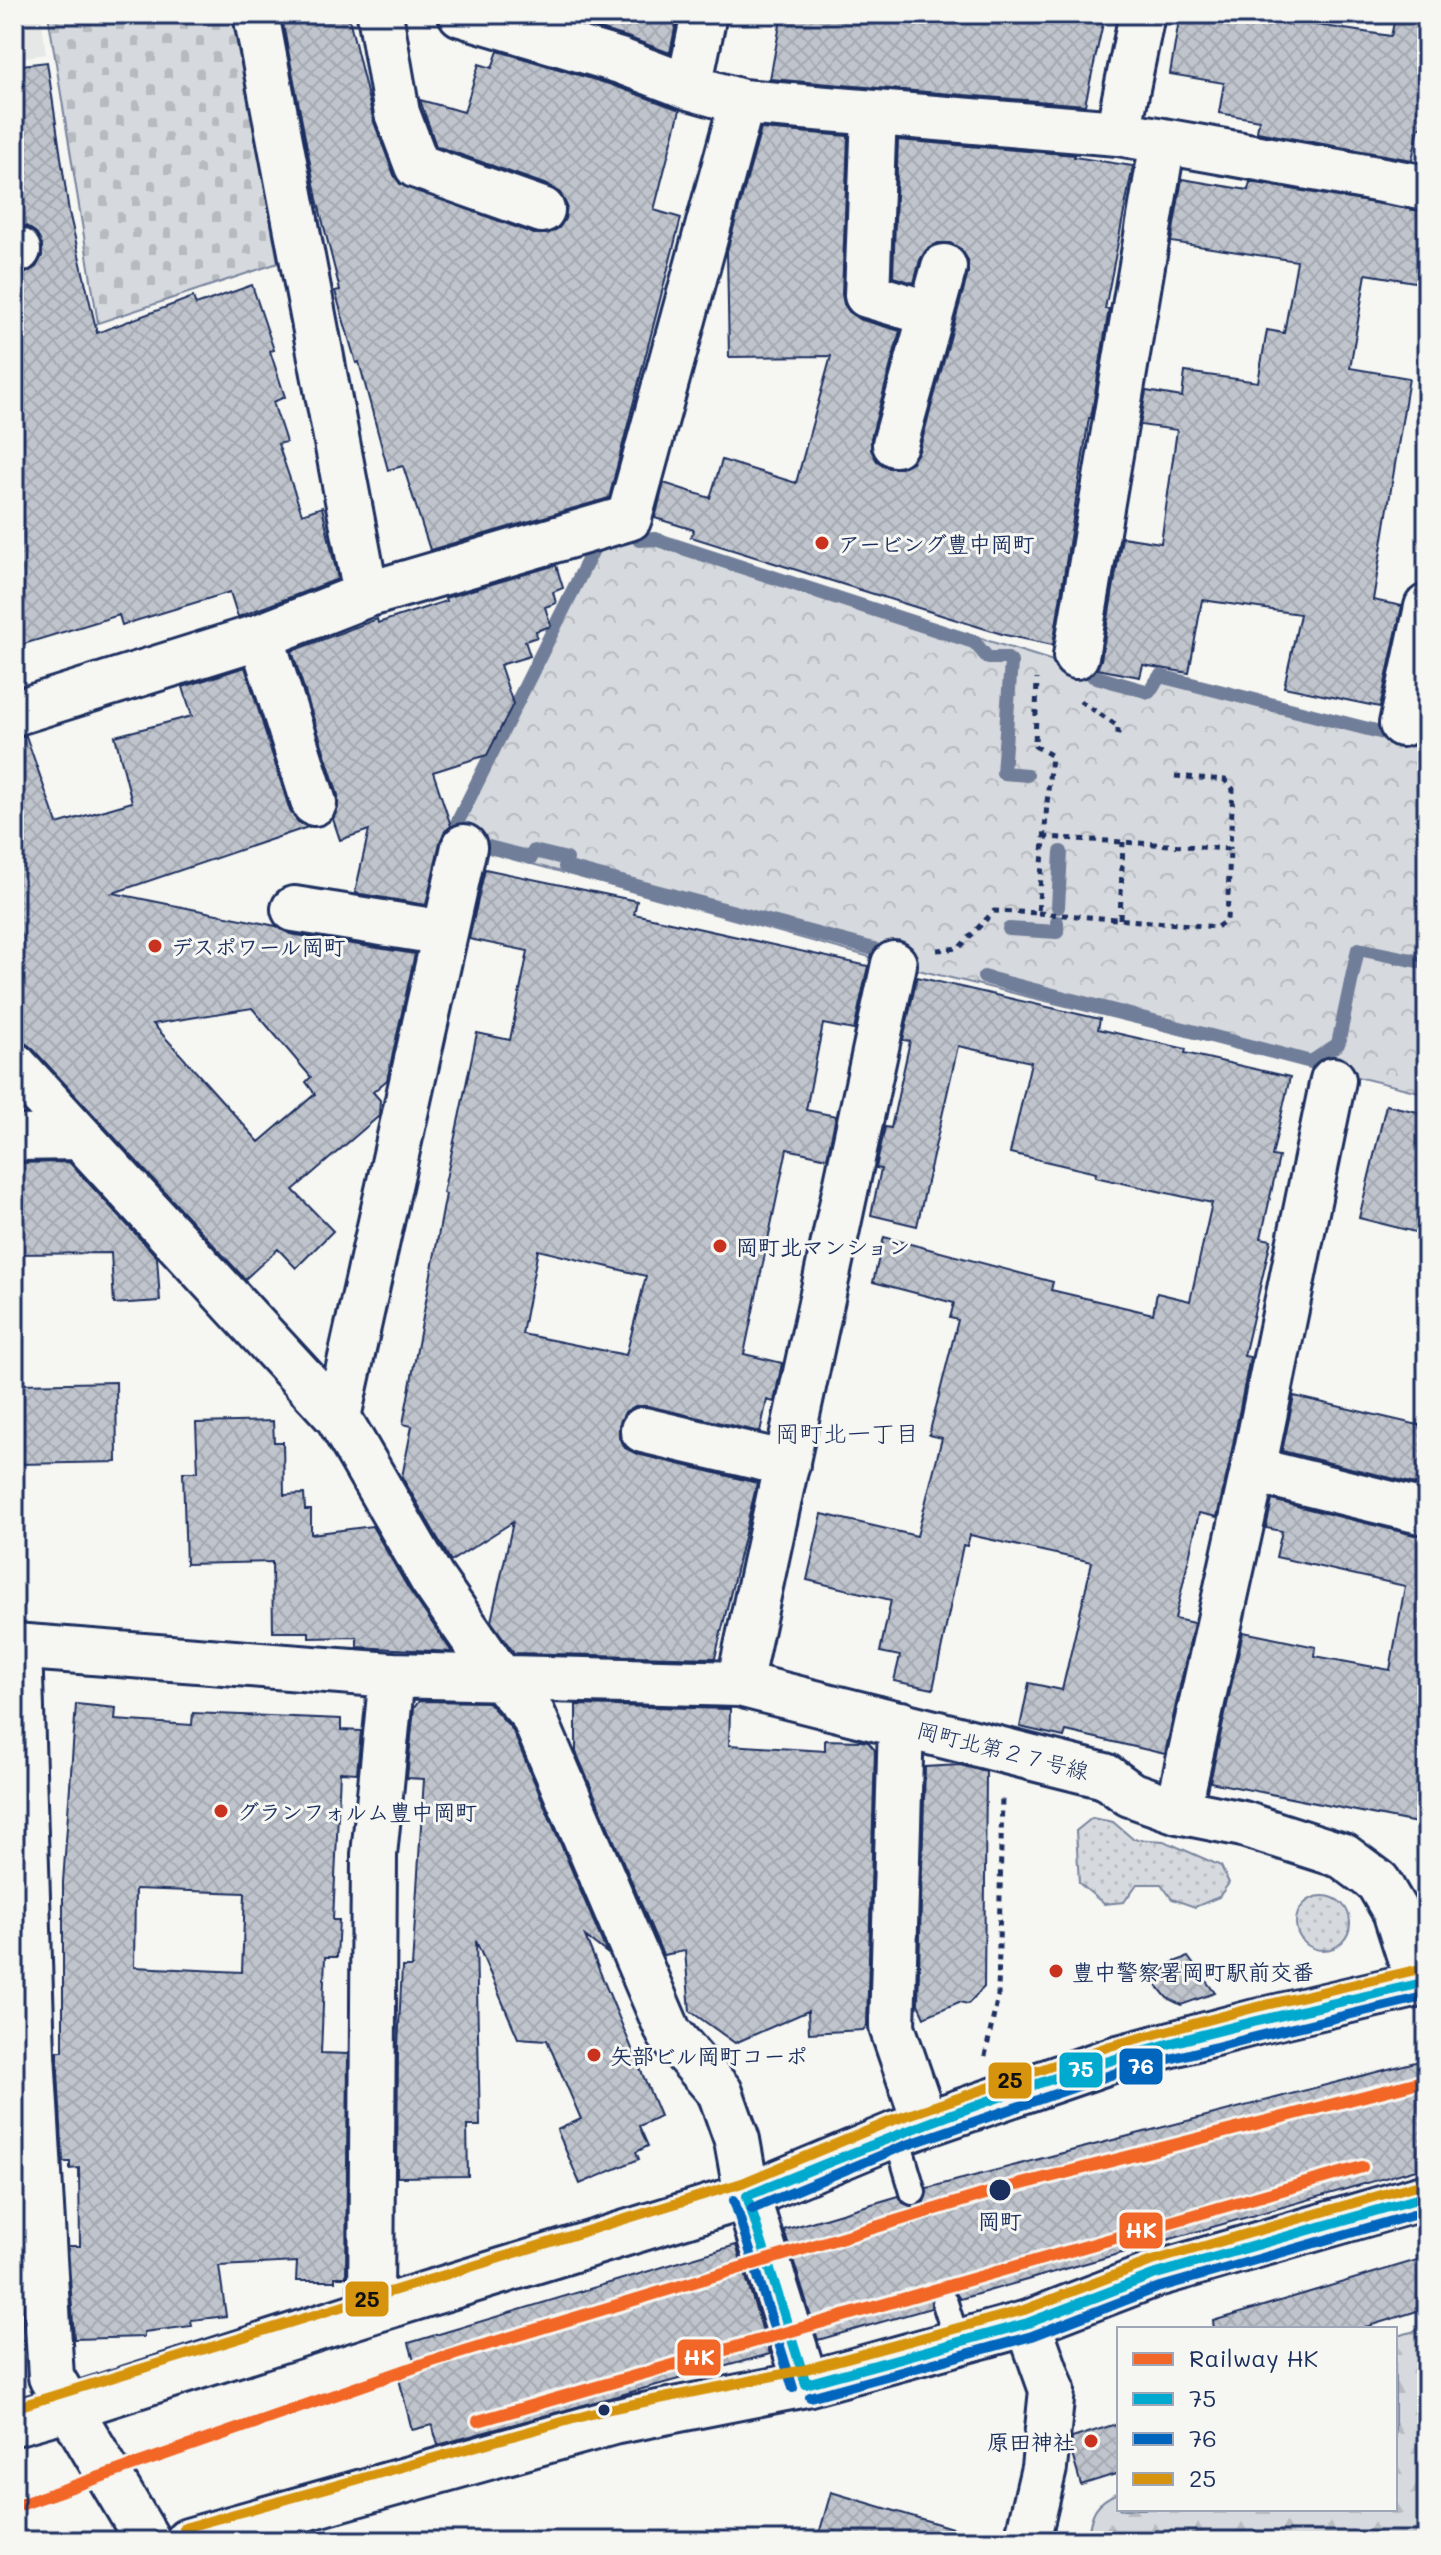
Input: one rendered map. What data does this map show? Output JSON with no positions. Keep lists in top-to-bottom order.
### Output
{
  "streets": {
    "street": ["岡町北第２７号線"]
  },
  "districts": ["岡町北一丁目"],
  "places": [
    "アービング豊中岡町",
    "デスポワール岡町",
    "岡町北マンション",
    "グランフォルム豊中岡町",
    "豊中警察署岡町駅前交番",
    "矢部ビル岡町コーポ",
    "岡町",
    "原田神社"
  ],
  "lines": [
    "transit line 25",
    "transit line 75",
    "transit line 76",
    "rail line HK"
  ],
  "legend": [
    "Railway HK",
    "75",
    "76",
    "25"
  ]
}
